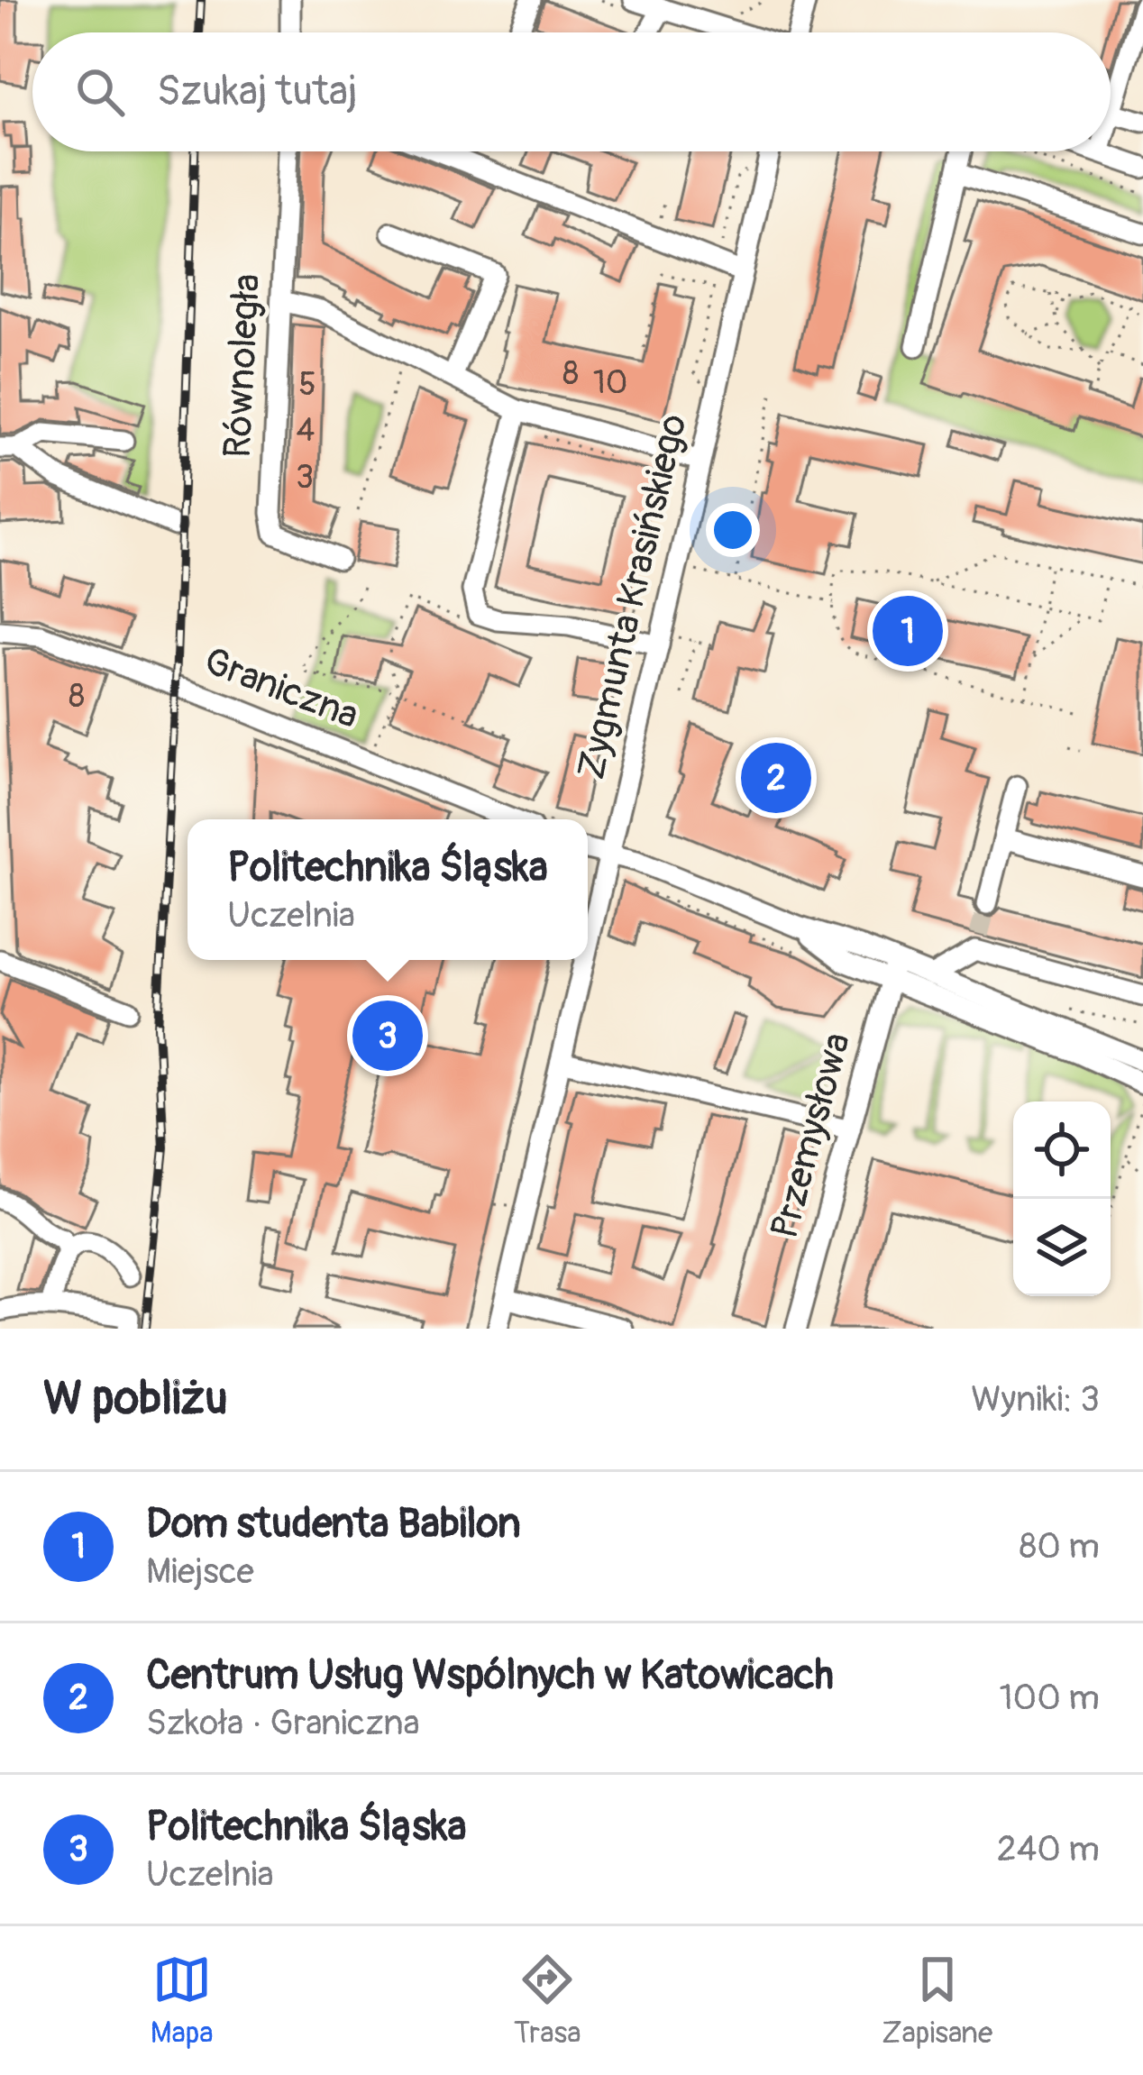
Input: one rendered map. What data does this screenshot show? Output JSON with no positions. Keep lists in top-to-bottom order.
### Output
{
  "streets": {
    "street": [
      "Równoległa",
      "Zygmunta Krasińskiego",
      "Graniczna",
      "Przemysłowa"
    ]
  },
  "house_numbers": [
    "8",
    "10",
    "5",
    "4",
    "3",
    "8"
  ],
  "page": {
    "search": "Szukaj tutaj",
    "pins": ["1", "2", "3"],
    "popup": ["Politechnika Śląska", "Uczelnia"],
    "heading": ["W pobliżu", "Wyniki: 3"],
    "list": [
      {
        "mark": "1",
        "name": "Dom studenta Babilon",
        "note": "Miejsce",
        "value": "80 m"
      },
      {
        "mark": "2",
        "name": "Centrum Usług Wspólnych w Katowicach",
        "note": "Szkoła · Graniczna",
        "value": "100 m"
      },
      {
        "mark": "3",
        "name": "Politechnika Śląska",
        "note": "Uczelnia",
        "value": "240 m"
      }
    ],
    "nav": ["Mapa", "Trasa", "Zapisane"]
  }
}
